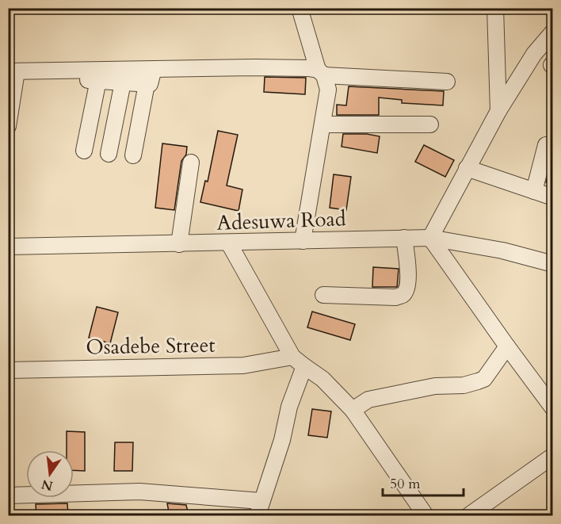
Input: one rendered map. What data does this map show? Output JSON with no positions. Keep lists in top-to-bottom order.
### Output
{
  "streets": {
    "street": ["Adesuwa Road", "Osadebe Street"]
  },
  "scale_bar": "50 m",
  "north": "bottom"
}
